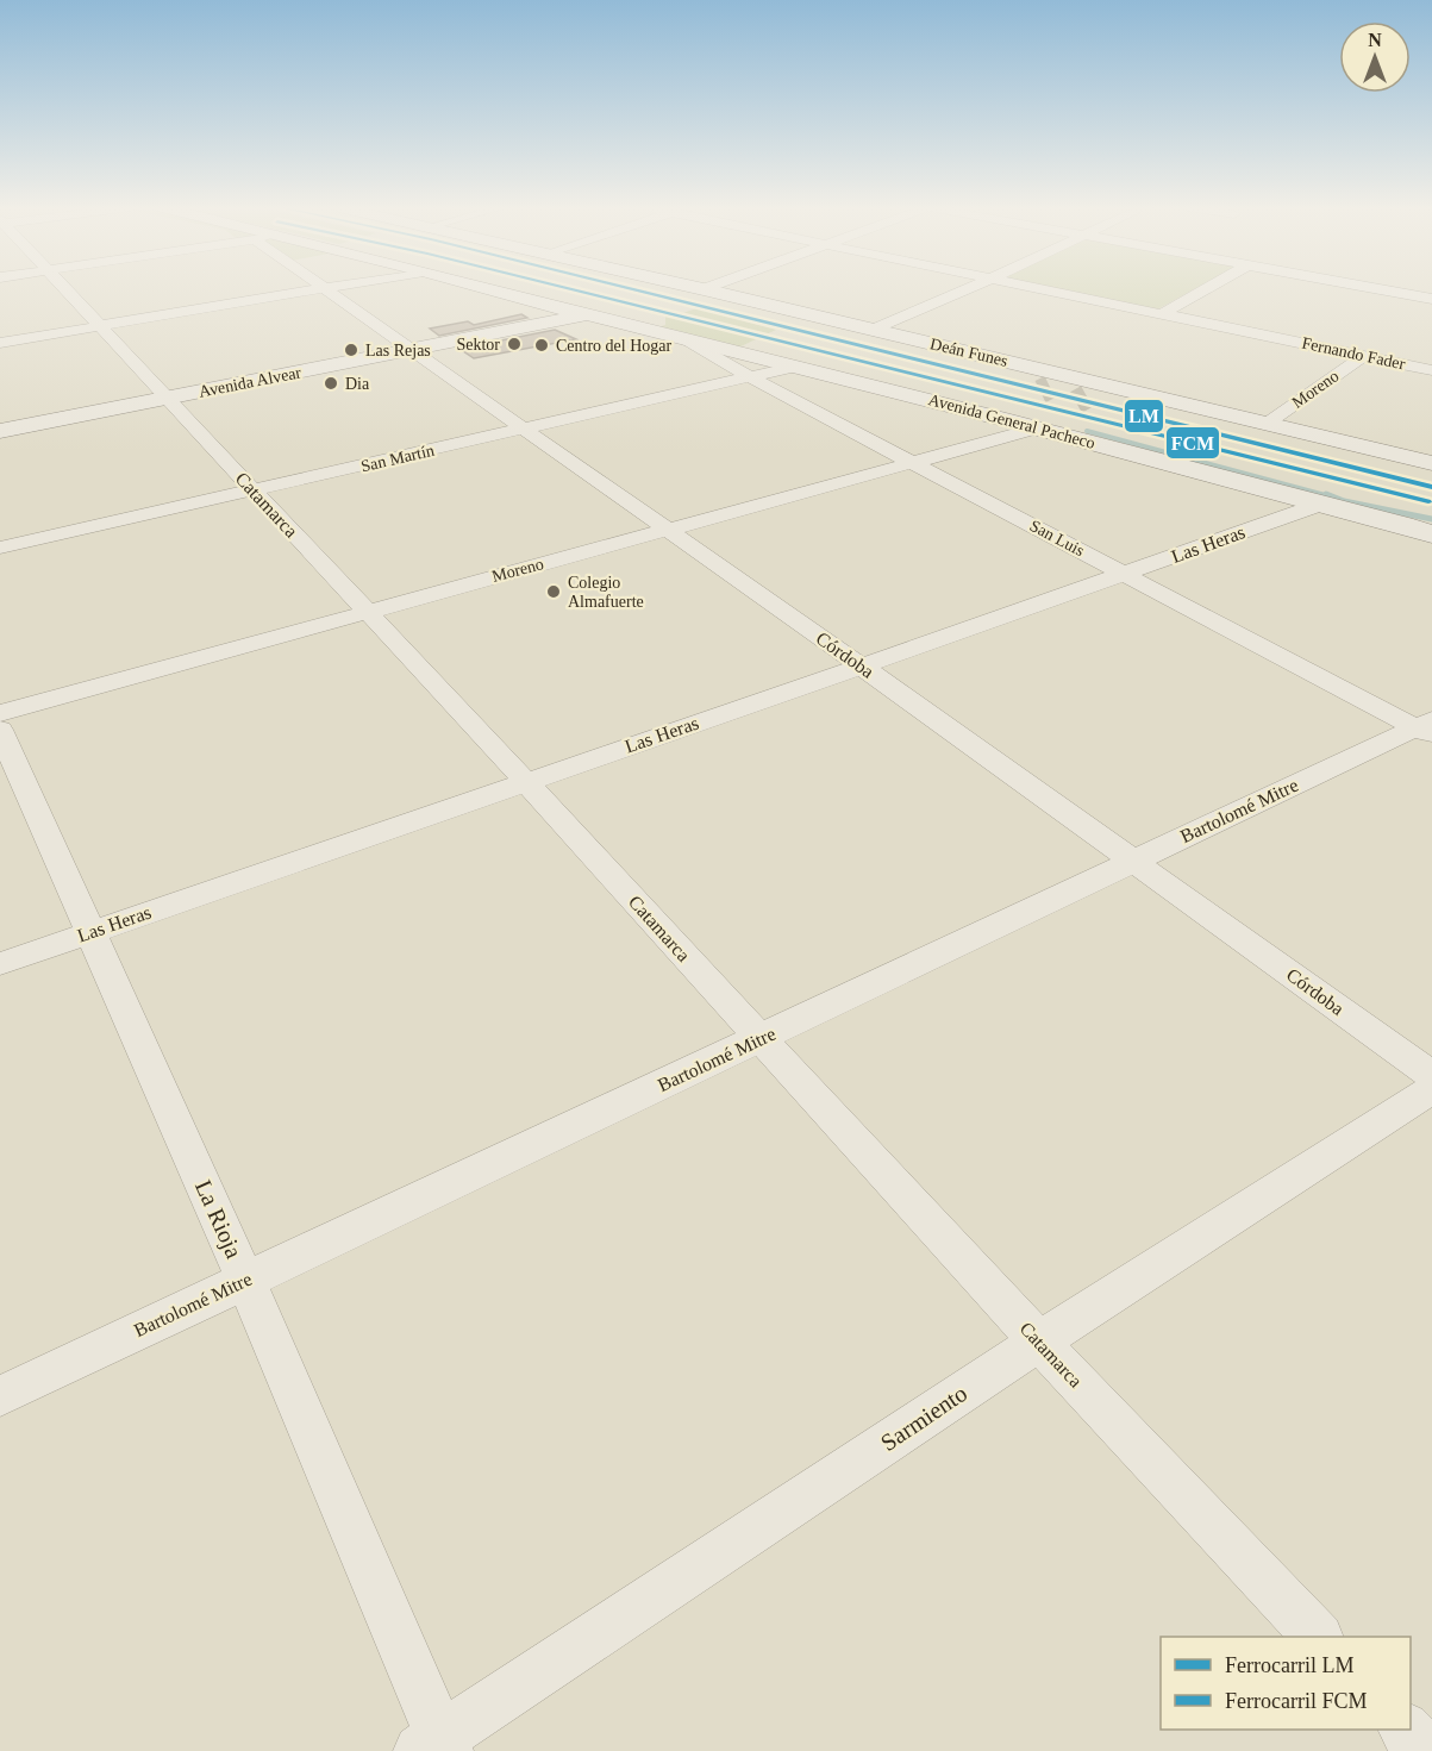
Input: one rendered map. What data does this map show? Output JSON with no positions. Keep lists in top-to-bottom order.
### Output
{
  "streets": {
    "street": [
      "Deán Funes",
      "Fernando Fader",
      "Avenida Alvear",
      "Moreno",
      "Avenida General Pacheco",
      "San Martín",
      "Catamarca",
      "San Luis",
      "Las Heras",
      "Córdoba",
      "Bartolomé Mitre",
      "La Rioja",
      "Sarmiento"
    ]
  },
  "crossings": [
    ["Deán Funes", "Moreno"],
    ["Fernando Fader", "Moreno"],
    ["Avenida Alvear", "Avenida General Pacheco"],
    ["Avenida Alvear", "Catamarca"],
    ["Avenida Alvear", "Córdoba"],
    ["Moreno", "Avenida General Pacheco"],
    ["Moreno", "Catamarca"],
    ["Moreno", "San Luis"],
    ["Moreno", "Córdoba"],
    ["Avenida General Pacheco", "San Martín"],
    ["Avenida General Pacheco", "San Luis"],
    ["Avenida General Pacheco", "Las Heras"],
    ["San Martín", "Catamarca"],
    ["San Martín", "San Luis"],
    ["San Martín", "Córdoba"],
    ["Catamarca", "Las Heras"],
    ["Catamarca", "Bartolomé Mitre"],
    ["Catamarca", "Sarmiento"],
    ["San Luis", "Las Heras"],
    ["San Luis", "Bartolomé Mitre"],
    ["Las Heras", "Córdoba"],
    ["Las Heras", "La Rioja"],
    ["Córdoba", "Bartolomé Mitre"],
    ["Bartolomé Mitre", "La Rioja"],
    ["La Rioja", "Sarmiento"]
  ],
  "places": [
    "Sektor",
    "Centro del Hogar",
    "Las Rejas",
    "Dia",
    "Colegio Almafuerte"
  ],
  "lines": ["rail line LM", "rail line FCM"],
  "legend": ["Ferrocarril LM", "Ferrocarril FCM"],
  "north": "top"
}
